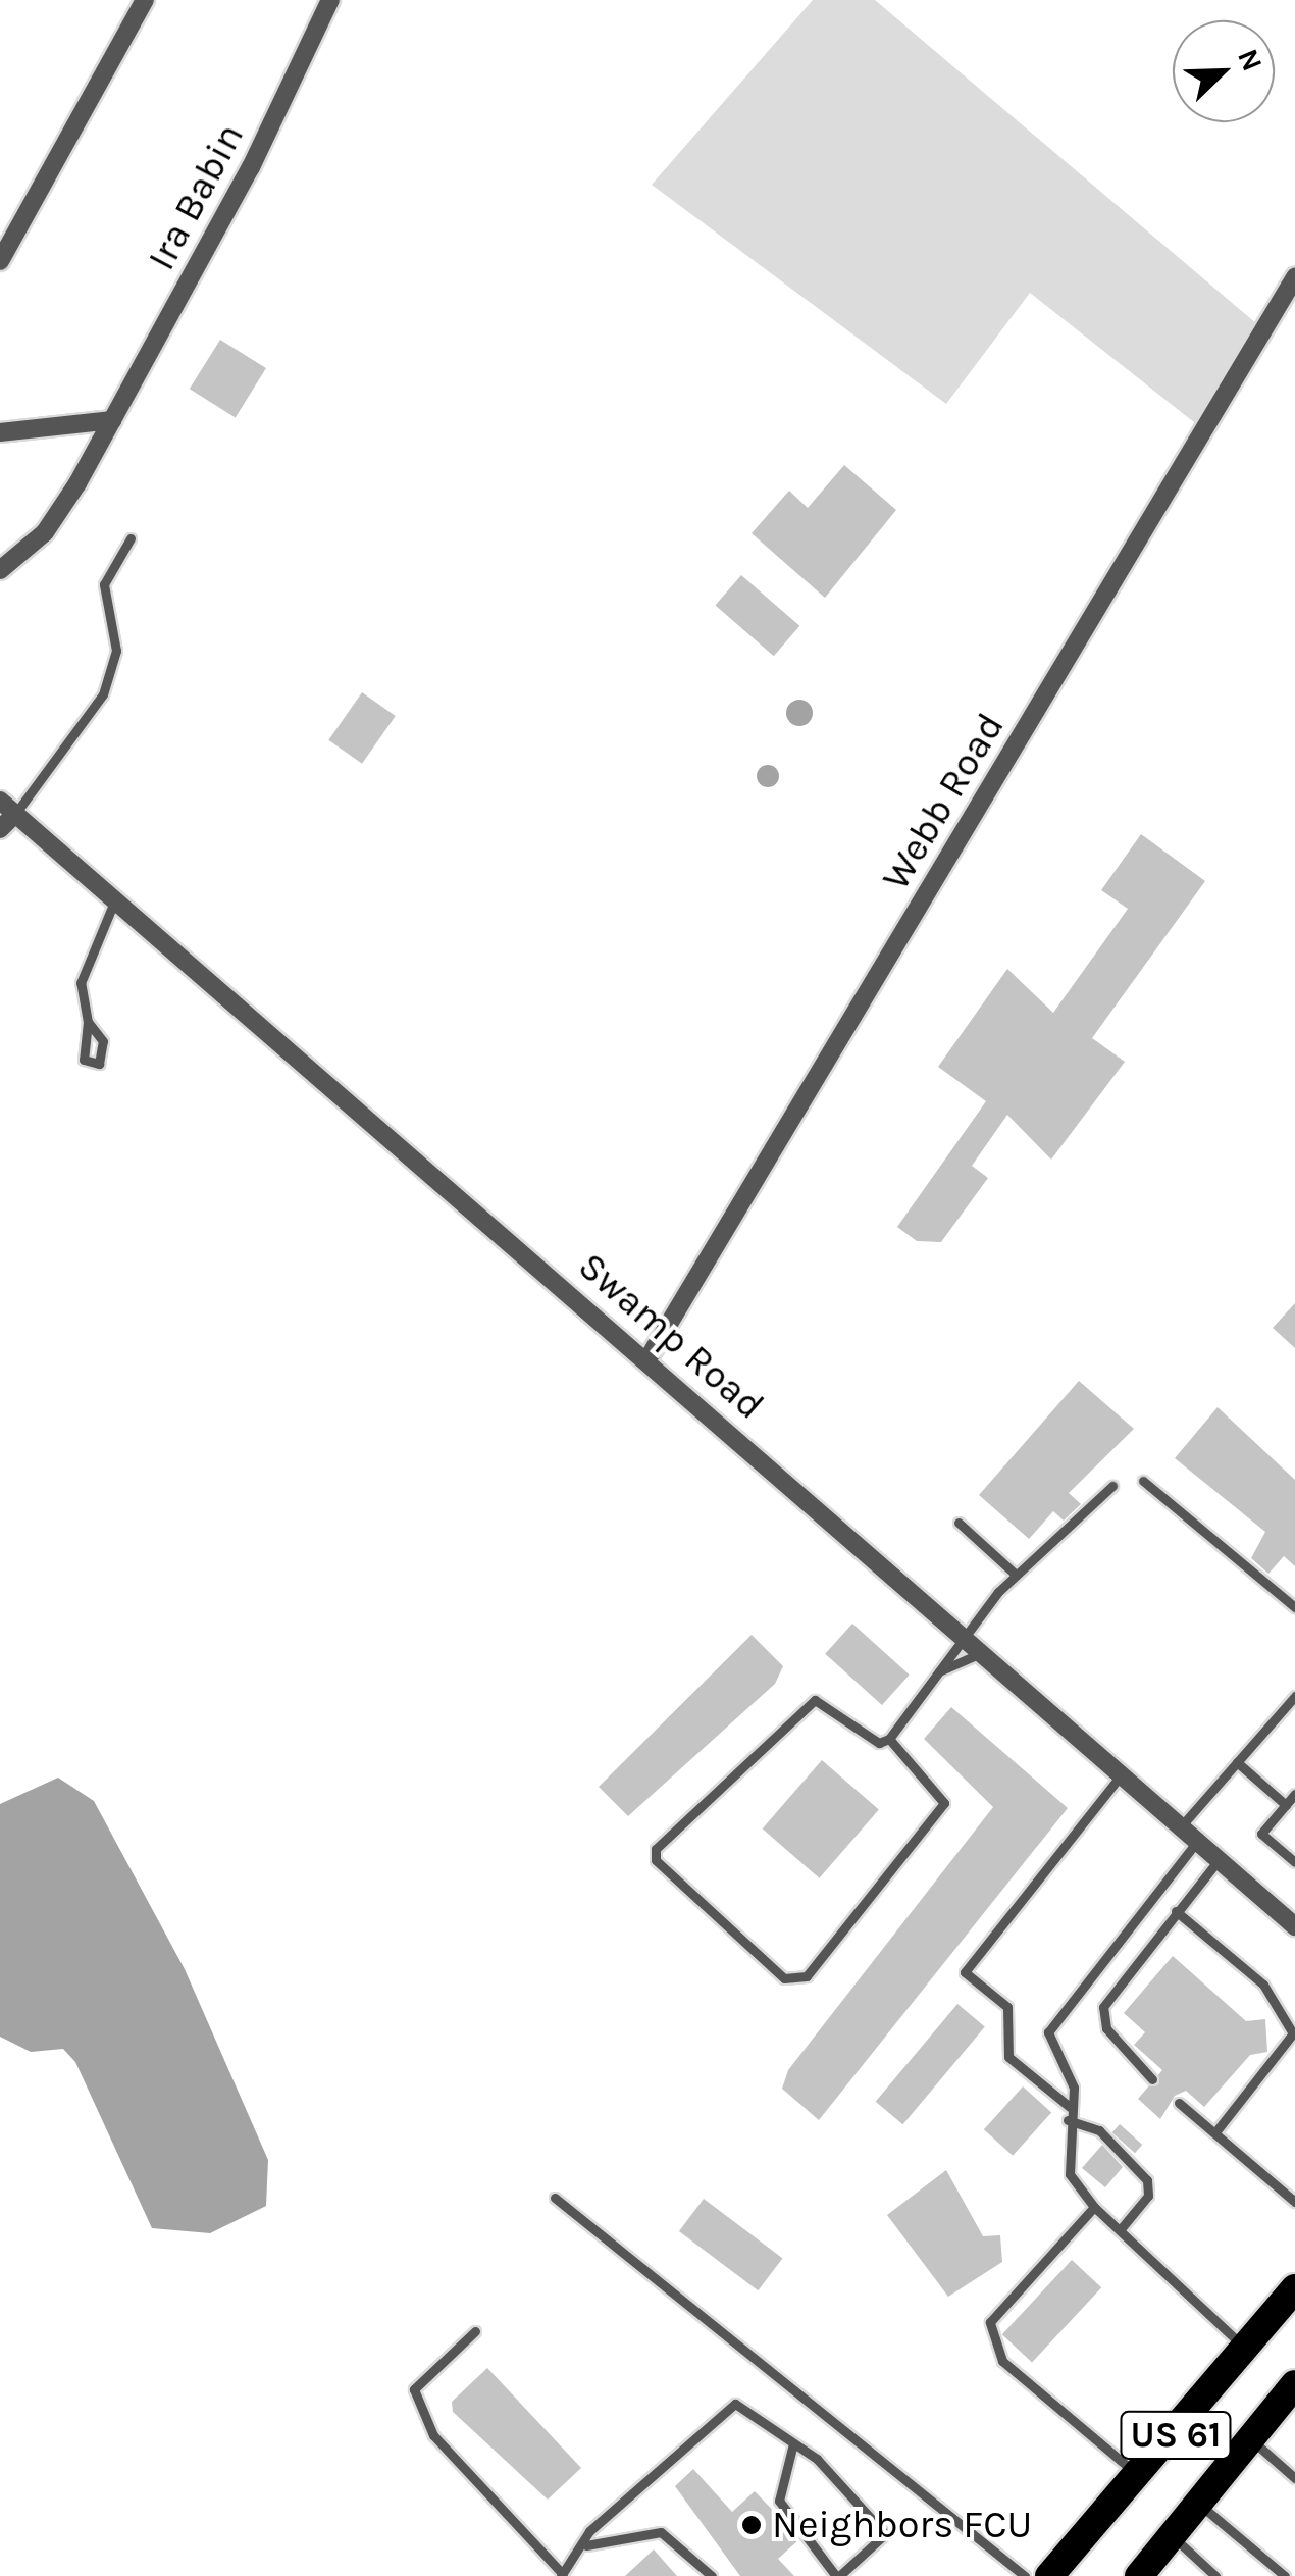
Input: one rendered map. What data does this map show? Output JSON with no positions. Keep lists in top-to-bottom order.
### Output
{
  "streets": {
    "highway": ["US 61"],
    "street": ["Ira Babin", "Webb Road", "Swamp Road"]
  },
  "crossings": [
    ["Webb Road", "Swamp Road"]
  ],
  "places": ["Neighbors FCU"],
  "north": "top right"
}
